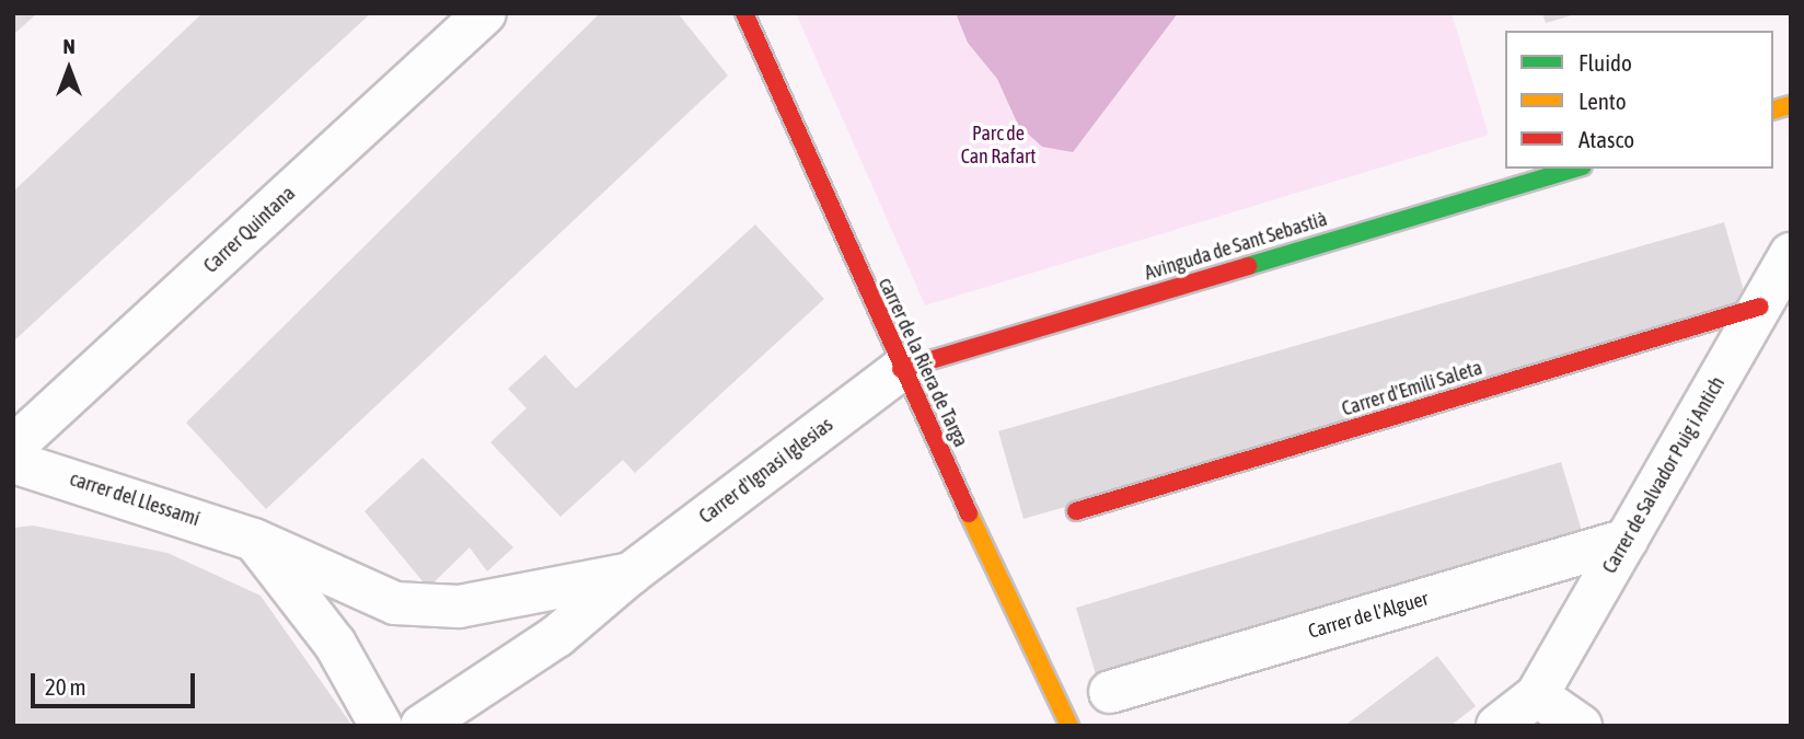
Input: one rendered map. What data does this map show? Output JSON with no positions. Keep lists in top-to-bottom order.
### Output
{
  "streets": {
    "street": [
      "Carrer Quintana",
      "Avinguda de Sant Sebastià",
      "carrer de la Riera de Targa",
      "Carrer d'Emili Saleta",
      "Carrer d'Ignasi Iglesias",
      "Carrer de Salvador Puig i Antich",
      "carrer del Llessamí",
      "Carrer de l'Alguer"
    ]
  },
  "crossings": [
    ["Avinguda de Sant Sebastià", "carrer de la Riera de Targa"],
    ["Avinguda de Sant Sebastià", "Carrer d'Ignasi Iglesias"],
    ["carrer de la Riera de Targa", "Carrer d'Ignasi Iglesias"],
    ["Carrer d'Emili Saleta", "Carrer de Salvador Puig i Antich"],
    ["Carrer d'Ignasi Iglesias", "carrer del Llessamí"],
    ["Carrer de Salvador Puig i Antich", "Carrer de l'Alguer"]
  ],
  "parks": ["Parc de Can Rafart"],
  "legend": ["Fluido", "Lento", "Atasco"],
  "scale_bar": "20 m",
  "north": "top"
}
